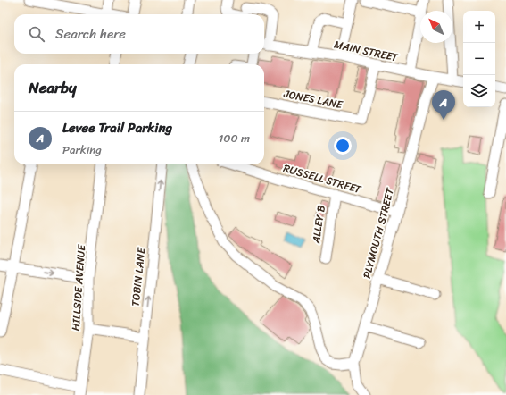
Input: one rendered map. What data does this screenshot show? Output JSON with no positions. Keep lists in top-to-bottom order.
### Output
{
  "streets": {
    "street": [
      "MAIN STREET",
      "JONES LANE",
      "RUSSELL STREET",
      "ALLEY B",
      "PLYMOUTH STREET",
      "TOBIN LANE",
      "HILLSIDE AVENUE"
    ]
  },
  "crossings": [
    ["MAIN STREET", "JONES LANE"],
    ["MAIN STREET", "PLYMOUTH STREET"],
    ["RUSSELL STREET", "ALLEY B"],
    ["RUSSELL STREET", "PLYMOUTH STREET"]
  ],
  "one_way": ["TOBIN LANE"],
  "north": "top left",
  "page": {
    "map_buttons": ["+", "−"],
    "search": "Search here",
    "heading": "Nearby",
    "pins": "A",
    "list": [
      {
        "mark": "A",
        "name": "Levee Trail Parking",
        "note": "Parking",
        "value": "100 m"
      }
    ]
  }
}
